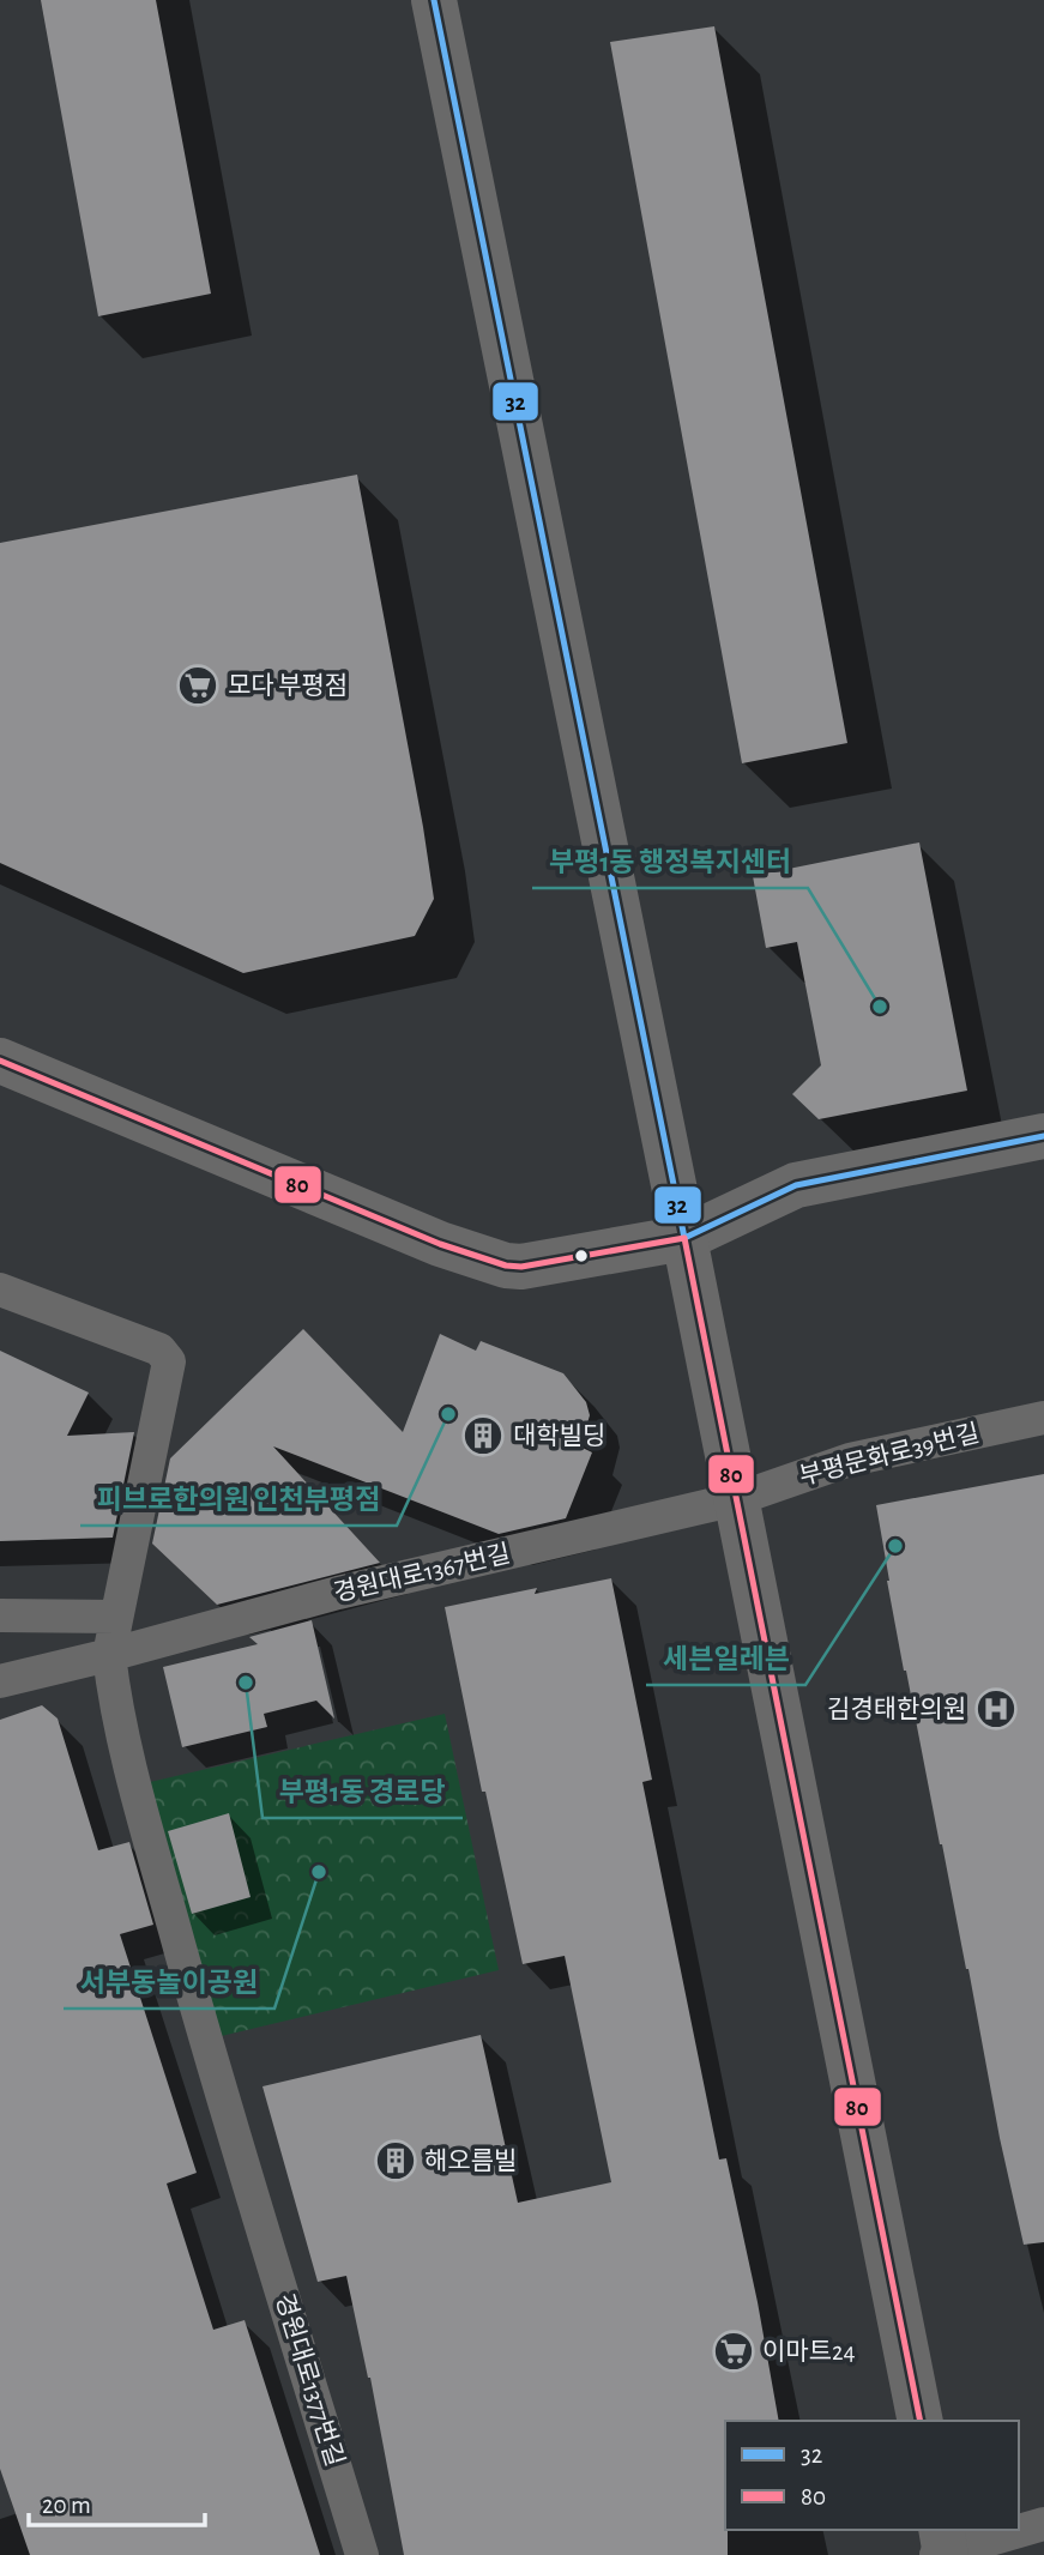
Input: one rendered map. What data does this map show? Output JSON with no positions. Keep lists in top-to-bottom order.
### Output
{
  "streets": {
    "lane": ["부평문화로39번길", "경원대로1367번길", "경원대로1377번길"]
  },
  "crossings": [
    ["부평문화로39번길", "경원대로1367번길"],
    ["경원대로1367번길", "경원대로1377번길"]
  ],
  "places": {
    "supermarket": ["모다 부평점", "이마트24"],
    "other": [
      "부평1동 행정복지센터",
      "피브로한의원 인천부평점",
      "세븐일레븐",
      "부평1동 경로당",
      "서부동놀이공원"
    ],
    "building": ["대학빌딩", "해오름빌"],
    "hospital": ["김경태한의원"]
  },
  "lines": ["transit line 32", "transit line 80"],
  "legend": ["32", "80"],
  "scale_bar": "20 m"
}
